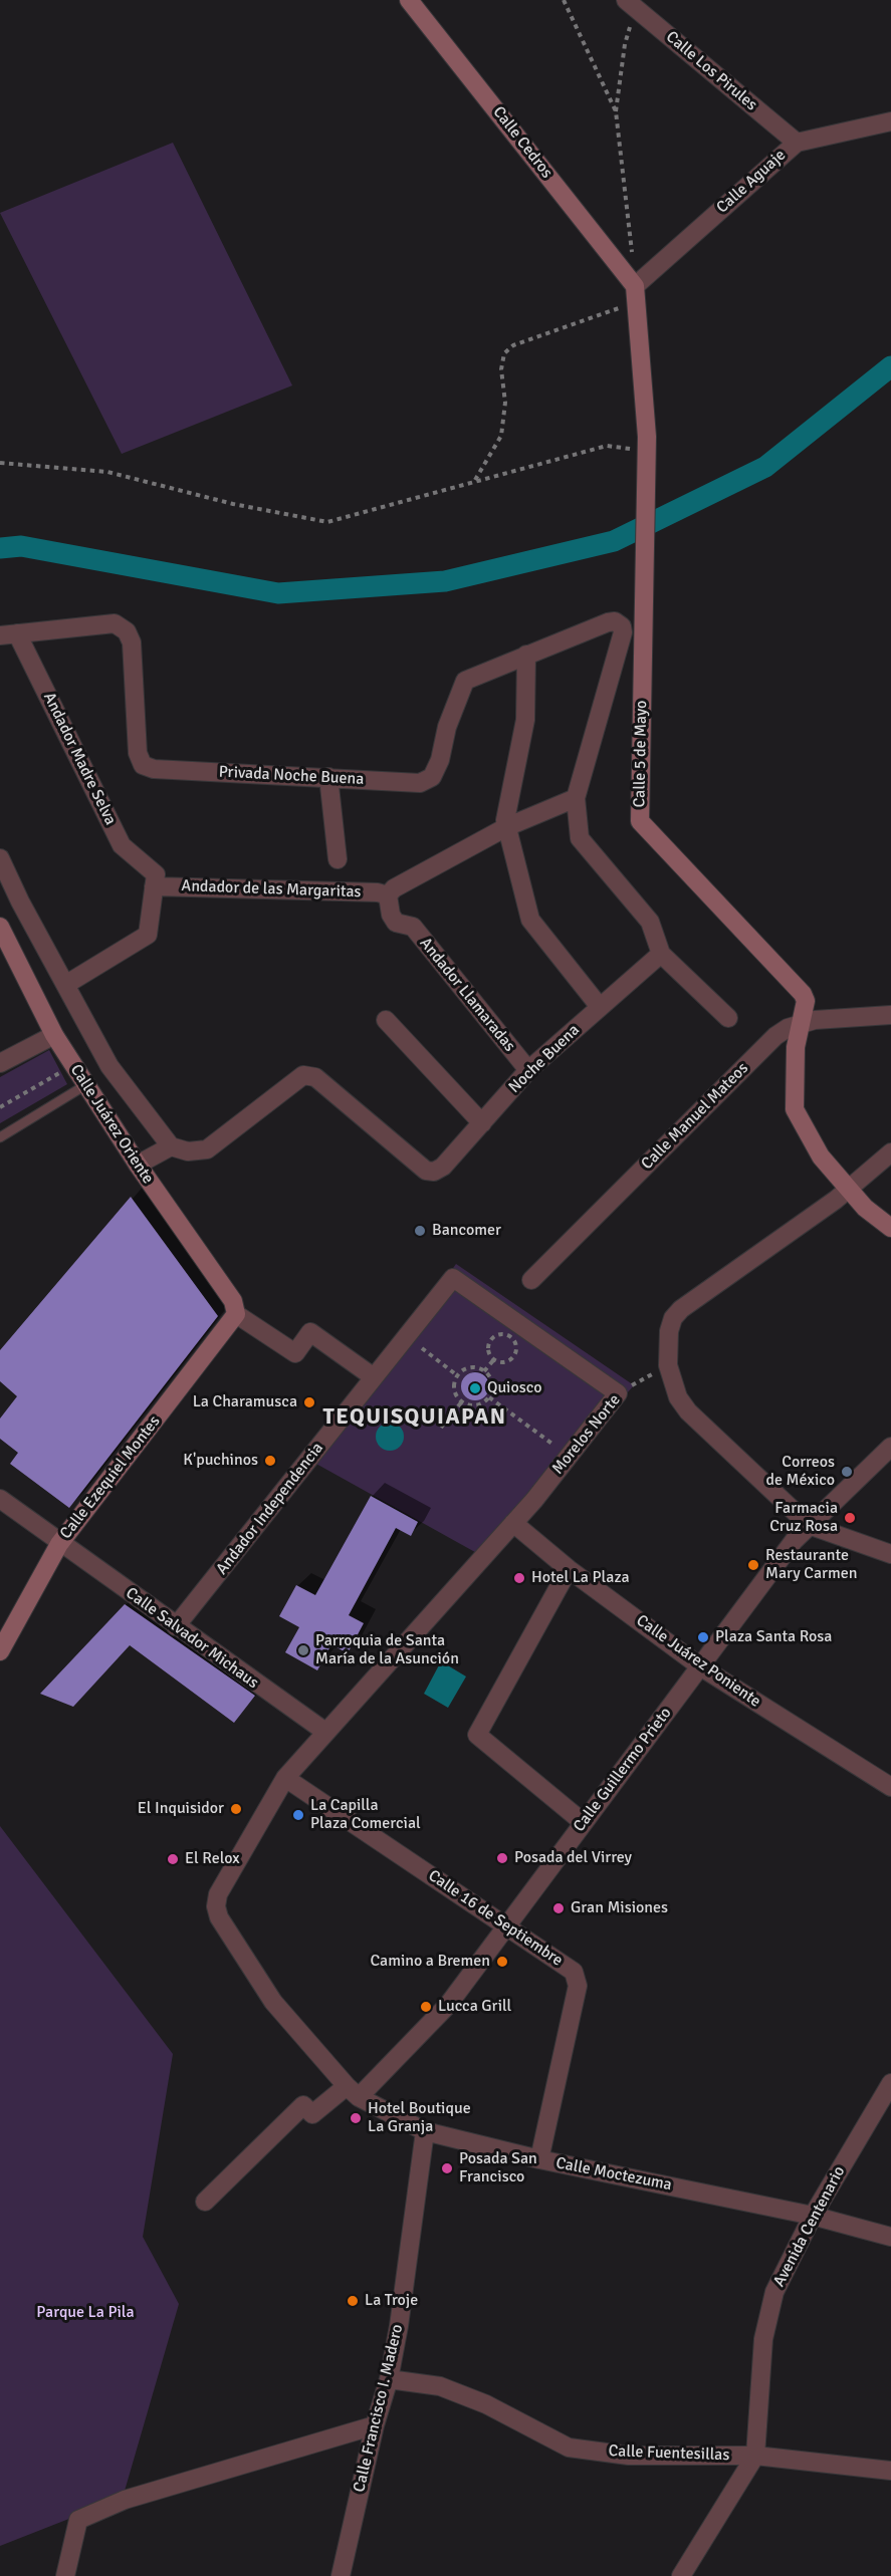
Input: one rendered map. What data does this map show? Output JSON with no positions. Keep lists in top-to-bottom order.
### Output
{
  "streets": {
    "street": [
      "Calle Los Pirules",
      "Calle Cedros",
      "Calle Aguaje",
      "Calle 5 de Mayo",
      "Andador Madre Selva",
      "Privada Noche Buena",
      "Andador de las Margaritas",
      "Andador Llamaradas",
      "Noche Buena",
      "Calle Manuel Mateos",
      "Calle Juárez Oriente",
      "Morelos Norte",
      "Calle Ezequiel Montes",
      "Andador Independencia",
      "Calle Salvador Michaus",
      "Calle Juárez Poniente",
      "Calle Guillermo Prieto",
      "Calle 16 de Septiembre",
      "Calle Moctezuma",
      "Avenida Centenario",
      "Calle Francisco I. Madero",
      "Calle Fuentesillas"
    ]
  },
  "crossings": [
    ["Calle Los Pirules", "Calle Aguaje"],
    ["Calle Cedros", "Calle Aguaje"],
    ["Calle Cedros", "Calle 5 de Mayo"],
    ["Calle Aguaje", "Calle 5 de Mayo"],
    ["Calle 5 de Mayo", "Calle Manuel Mateos"],
    ["Andador Madre Selva", "Privada Noche Buena"],
    ["Andador Madre Selva", "Andador de las Margaritas"],
    ["Andador de las Margaritas", "Andador Llamaradas"],
    ["Andador Llamaradas", "Noche Buena"],
    ["Calle Juárez Oriente", "Calle Ezequiel Montes"],
    ["Morelos Norte", "Andador Independencia"],
    ["Morelos Norte", "Calle Salvador Michaus"],
    ["Morelos Norte", "Calle Juárez Poniente"],
    ["Morelos Norte", "Calle Guillermo Prieto"],
    ["Morelos Norte", "Calle 16 de Septiembre"],
    ["Morelos Norte", "Calle Moctezuma"],
    ["Calle Ezequiel Montes", "Calle Salvador Michaus"],
    ["Andador Independencia", "Calle Salvador Michaus"],
    ["Calle Juárez Poniente", "Calle Guillermo Prieto"],
    ["Calle Guillermo Prieto", "Calle 16 de Septiembre"],
    ["Calle Guillermo Prieto", "Calle Moctezuma"],
    ["Calle 16 de Septiembre", "Calle Moctezuma"],
    ["Calle Moctezuma", "Avenida Centenario"],
    ["Calle Moctezuma", "Calle Francisco I. Madero"],
    ["Avenida Centenario", "Calle Fuentesillas"],
    ["Calle Francisco I. Madero", "Calle Fuentesillas"]
  ],
  "districts": ["TEQUISQUIAPAN"],
  "parks": ["Parque La Pila"],
  "places": [
    "Bancomer",
    "Quiosco",
    "La Charamusca",
    "K'puchinos",
    "Correos de México",
    "Farmacia Cruz Rosa",
    "Restaurante Mary Carmen",
    "Hotel La Plaza",
    "Plaza Santa Rosa",
    "Parroquia de Santa María de la Asunción",
    "El Inquisidor",
    "La Capilla Plaza Comercial",
    "Posada del Virrey",
    "El Relox",
    "Gran Misiones",
    "Camino a Bremen",
    "Lucca Grill",
    "Hotel Boutique La Granja",
    "Posada San Francisco",
    "La Troje"
  ]
}
